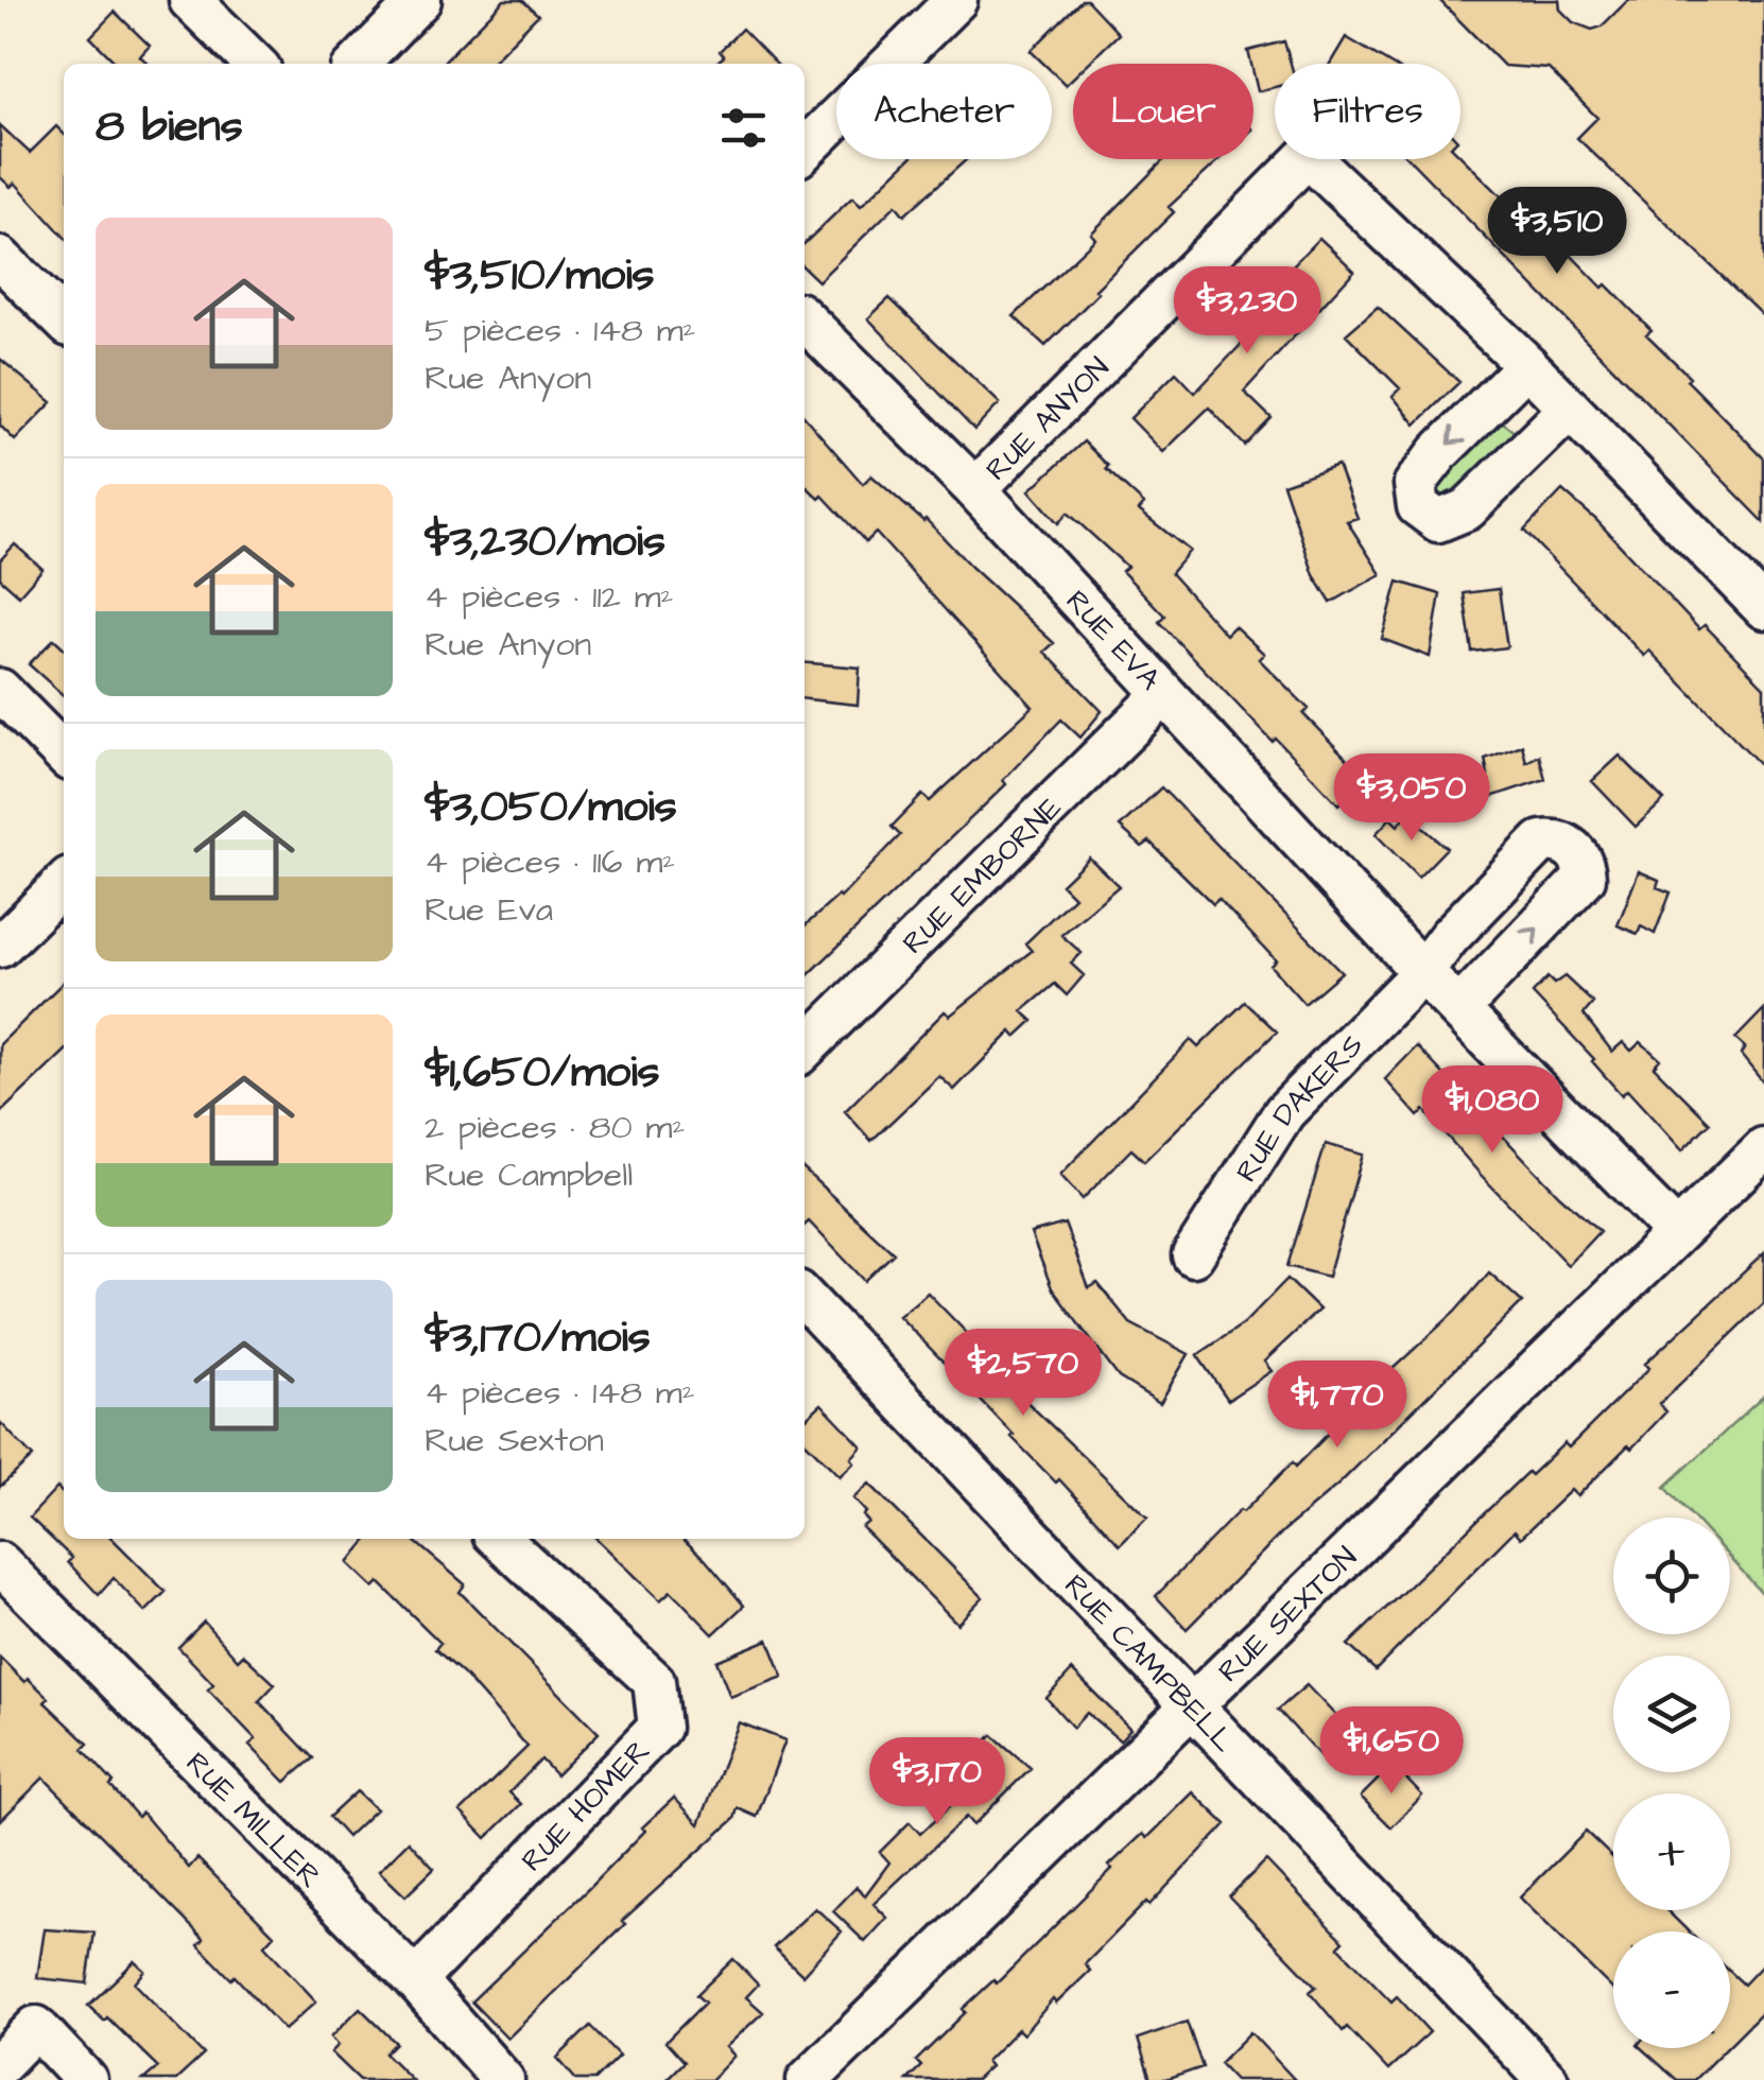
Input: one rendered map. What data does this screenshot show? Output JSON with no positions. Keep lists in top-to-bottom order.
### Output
{
  "streets": {
    "street": [
      "RUE ANYON",
      "RUE EVA",
      "RUE EMBORNE",
      "RUE DAKERS",
      "RUE SEXTON",
      "RUE CAMPBELL",
      "RUE HOMER",
      "RUE MILLER"
    ]
  },
  "crossings": [
    ["RUE ANYON", "RUE EVA"],
    ["RUE EVA", "RUE EMBORNE"],
    ["RUE EVA", "RUE DAKERS"],
    ["RUE EVA", "RUE SEXTON"],
    ["RUE SEXTON", "RUE CAMPBELL"],
    ["RUE HOMER", "RUE MILLER"]
  ],
  "page": {
    "chip": ["Acheter", "Louer", "Filtres"],
    "heading": "8 biens",
    "price": [
      "$3,510",
      "$3,230",
      "$3,050",
      "$1,080",
      "$2,570",
      "$1,770",
      "$1,650",
      "$3,170"
    ],
    "list": [
      {
        "name": "$3,510/mois",
        "note": "5 pièces · 148 m² · Rue Anyon"
      },
      {
        "name": "$3,230/mois",
        "note": "4 pièces · 112 m² · Rue Anyon"
      },
      {
        "name": "$3,050/mois",
        "note": "4 pièces · 116 m² · Rue Eva"
      },
      {
        "name": "$1,650/mois",
        "note": "2 pièces · 80 m² · Rue Campbell"
      },
      {
        "name": "$3,170/mois",
        "note": "4 pièces · 148 m² · Rue Sexton"
      }
    ],
    "map_buttons": ["+", "−"]
  }
}
